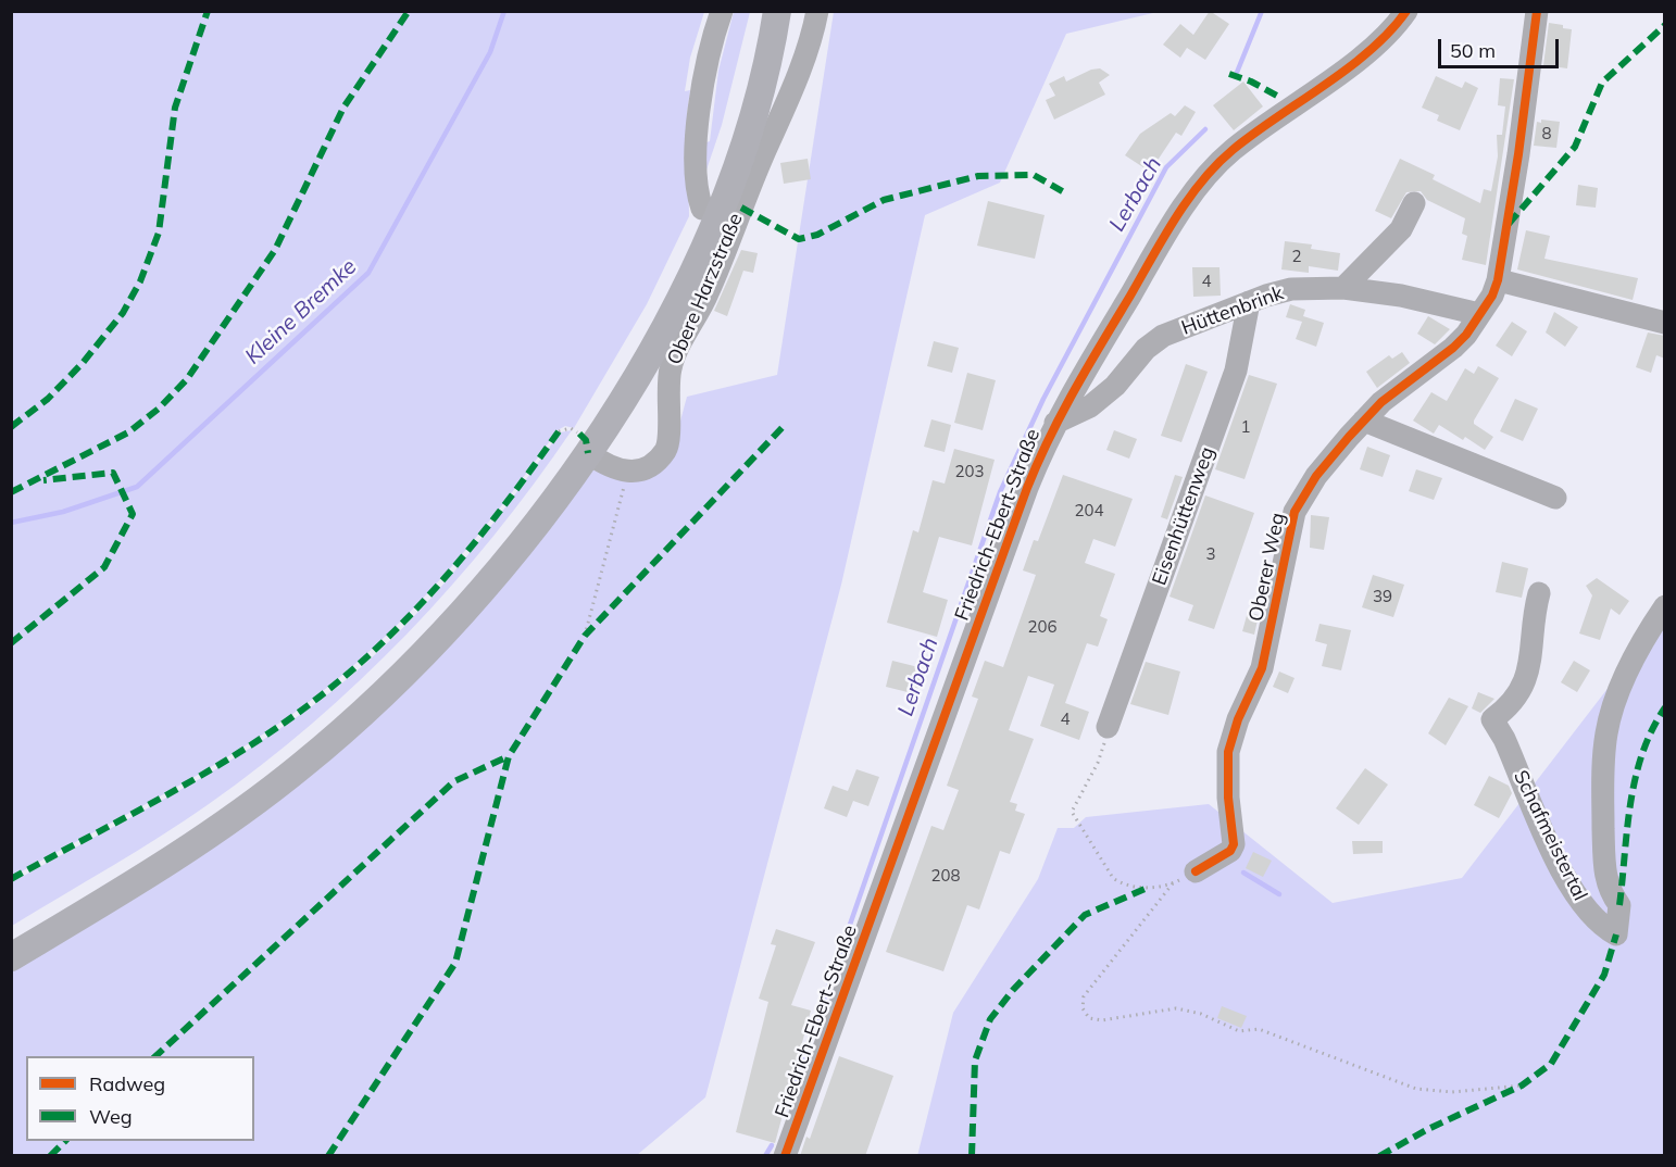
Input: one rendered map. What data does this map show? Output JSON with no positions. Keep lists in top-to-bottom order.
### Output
{
  "streets": {
    "street": [
      "Obere Harzstraße",
      "Hüttenbrink",
      "Eisenhüttenweg",
      "Friedrich-Ebert-Straße",
      "Oberer Weg",
      "Schafmeistertal"
    ]
  },
  "crossings": [
    ["Hüttenbrink", "Eisenhüttenweg"],
    ["Hüttenbrink", "Friedrich-Ebert-Straße"],
    ["Hüttenbrink", "Oberer Weg"]
  ],
  "water": ["Lerbach", "Kleine Bremke"],
  "house_numbers": [
    "8",
    "2",
    "4",
    "1",
    "203",
    "204",
    "3",
    "39",
    "206",
    "4",
    "208"
  ],
  "legend": ["Radweg", "Weg"],
  "scale_bar": "50 m"
}
